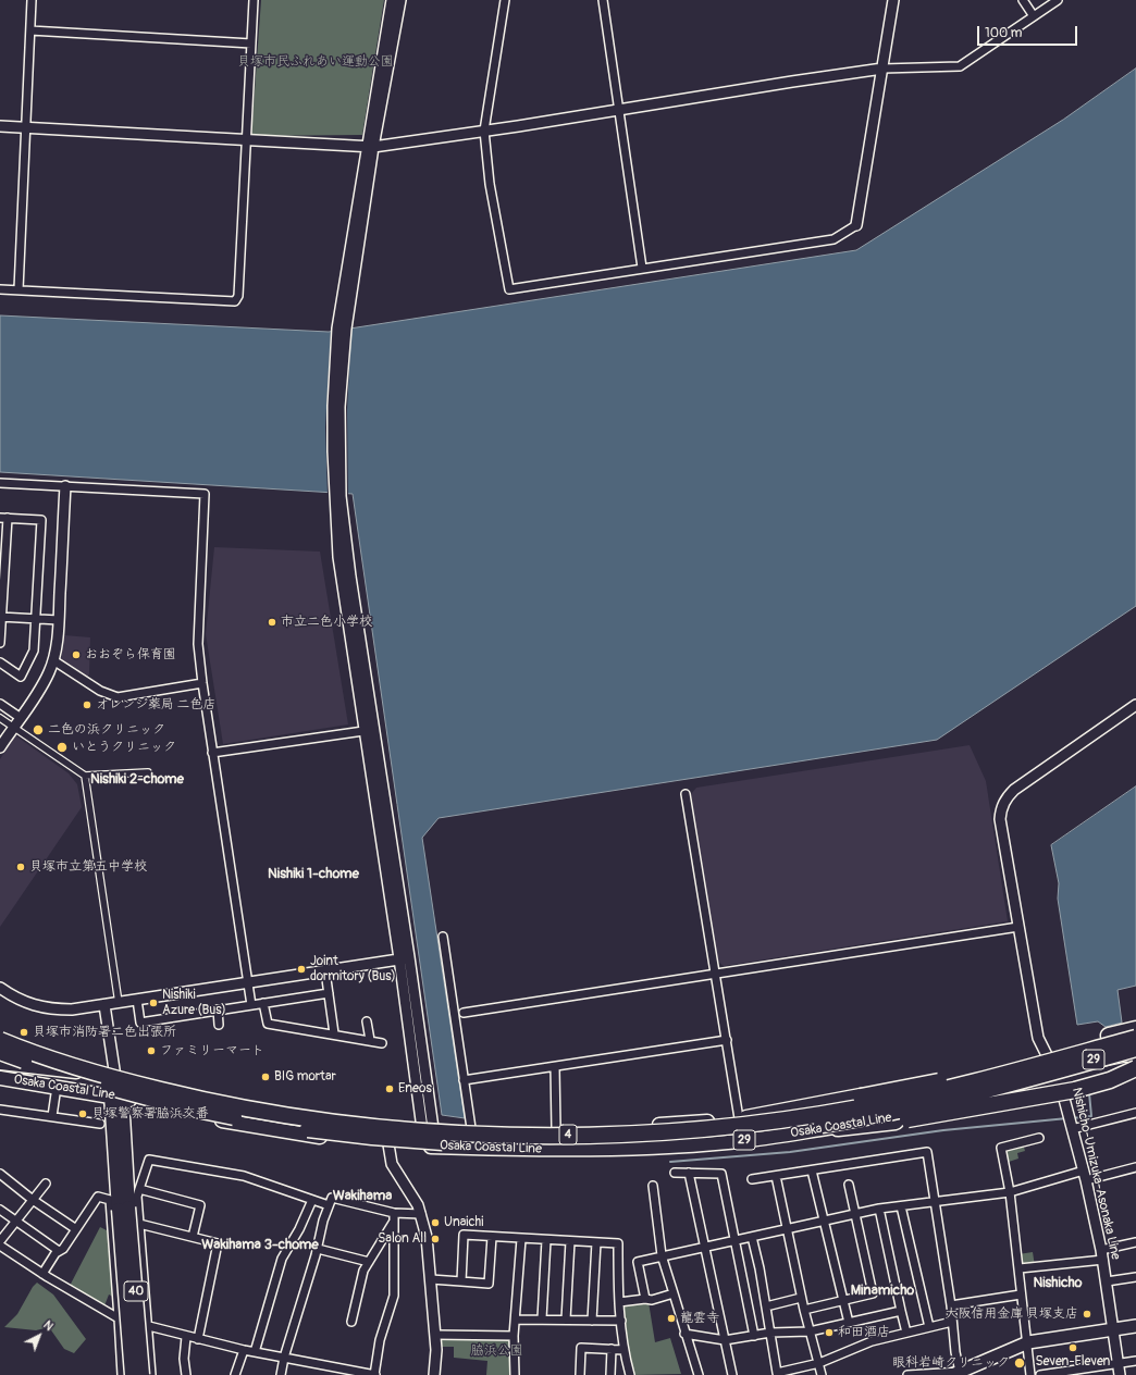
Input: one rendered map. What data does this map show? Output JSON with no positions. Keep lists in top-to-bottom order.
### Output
{
  "streets": {
    "highway": ["4"],
    "main road": ["29", "Osaka Coastal Line", "40"],
    "street": ["Nishicho-Umizuka-Asonaka Line"]
  },
  "crossings": [
    ["Osaka Coastal Line", "Nishicho-Umizuka-Asonaka Line"],
    ["Osaka Coastal Line", "40"]
  ],
  "districts": [
    "Nishiki 2-chome",
    "Nishiki 1-chome",
    "Wakihama",
    "Wakihama 3-chome",
    "Nishicho",
    "Minamicho"
  ],
  "parks": ["貝塚市民ふれあい運動公園", "脇浜公園"],
  "places": [
    "市立二色小学校",
    "おおぞら保育園",
    "オレンジ薬局 二色店",
    "二色の浜クリニック",
    "いとうクリニック",
    "貝塚市立第五中学校",
    "Joint dormitory (Bus)",
    "Nishiki Azure (Bus)",
    "貝塚市消防署二色出張所",
    "ファミリーマート",
    "BIG mortar",
    "Eneos",
    "貝塚警察署脇浜交番",
    "Unaichi",
    "Salon All",
    "大阪信用金庫 貝塚支店",
    "龍雲寺",
    "和田酒店",
    "Seven-Eleven",
    "眼科岩崎クリニック"
  ],
  "scale_bar": "100 m",
  "north": "top right"
}
